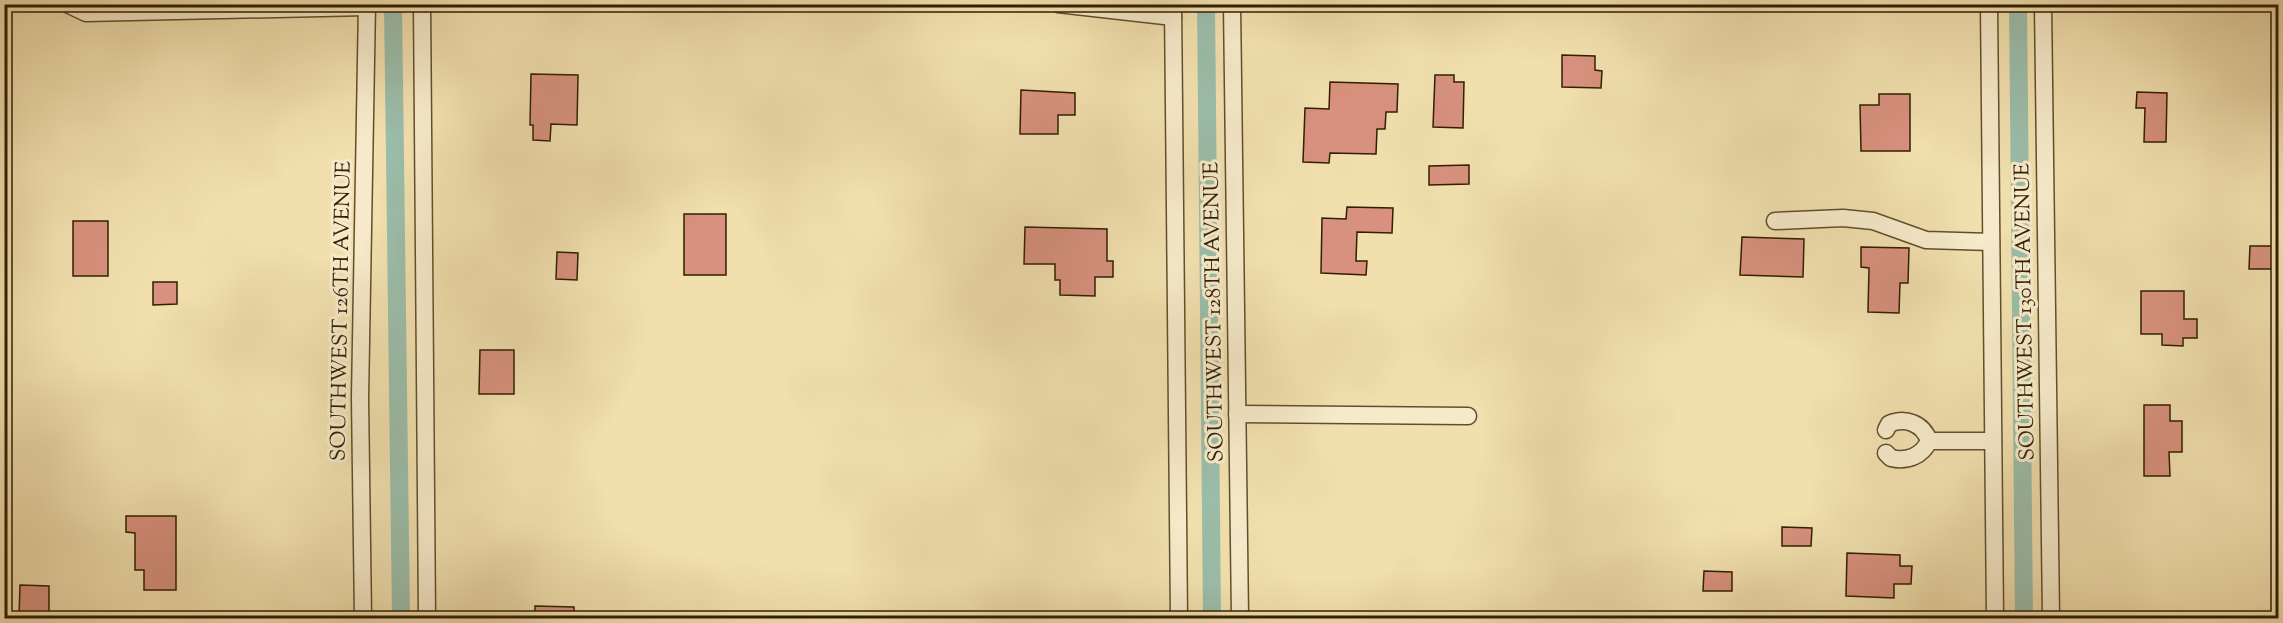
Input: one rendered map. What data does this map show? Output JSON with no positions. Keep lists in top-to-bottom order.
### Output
{
  "streets": {
    "street": ["SOUTHWEST 126TH AVENUE", "SOUTHWEST 128TH AVENUE", "SOUTHWEST 130TH AVENUE"]
  }
}
